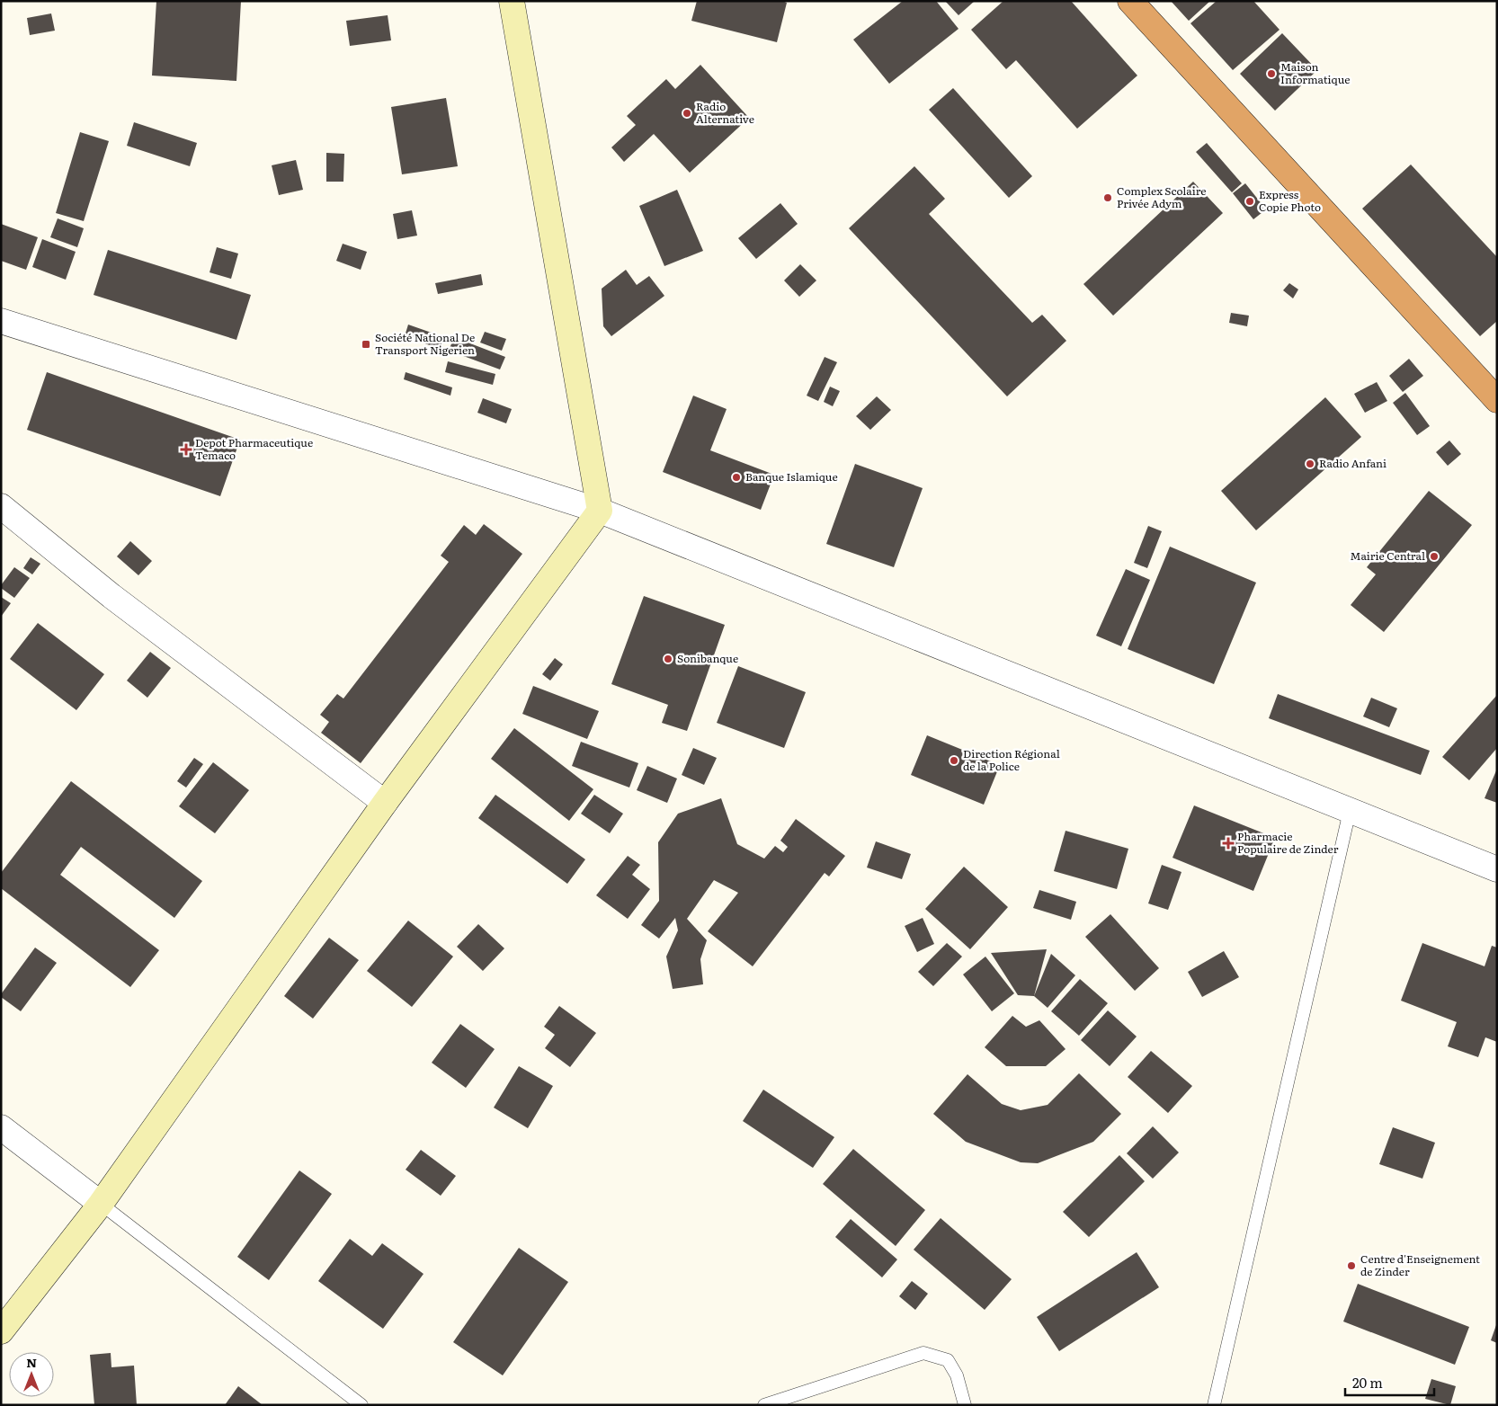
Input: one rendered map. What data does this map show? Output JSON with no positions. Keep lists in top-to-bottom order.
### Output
{
  "places": {
    "other": [
      "Maison Informatique",
      "Radio Alternative",
      "Complex Scolaire Privée Adym",
      "Express Copie Photo",
      "Radio Anfani",
      "Banque Islamique",
      "Mairie Central",
      "Sonibanque",
      "Direction Régional de la Police",
      "Centre d'Enseignement de Zinder"
    ],
    "transit": ["Société National De Transport Nigerien"],
    "health": ["Depot Pharmaceutique Temaco", "Pharmacie Populaire de Zinder"]
  },
  "scale_bar": "20 m",
  "north": "top"
}
